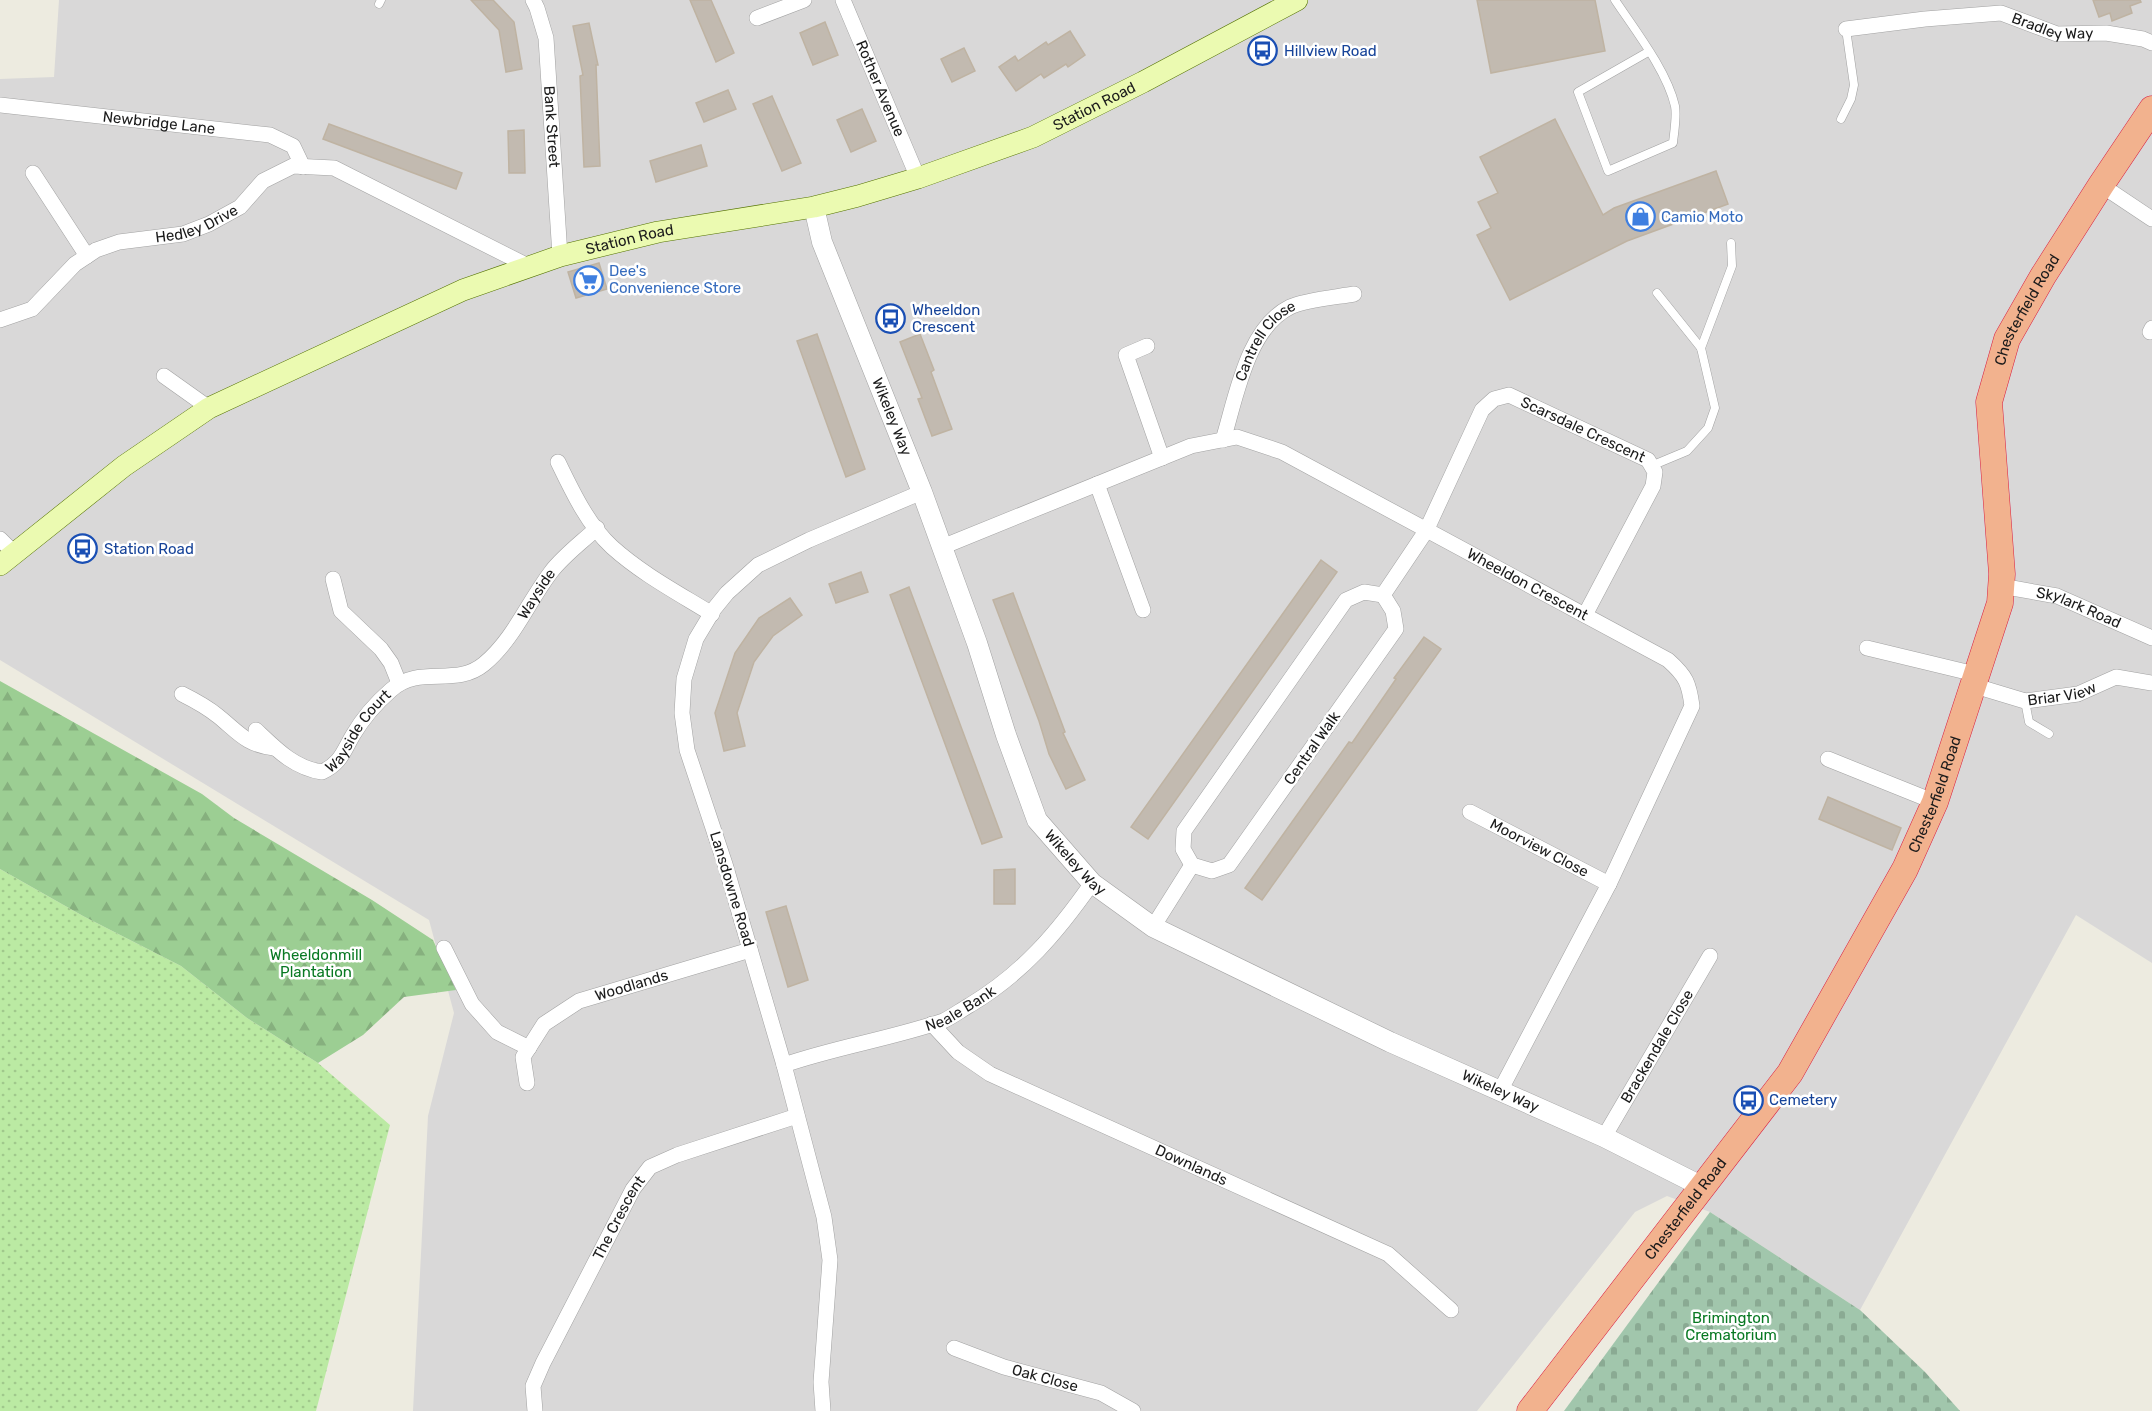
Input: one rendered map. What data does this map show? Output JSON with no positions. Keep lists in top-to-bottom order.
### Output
{
  "streets": {
    "highway": ["Chesterfield Road"],
    "main road": ["Station Road"],
    "street": [
      "Bradley Way",
      "Rother Avenue",
      "Newbridge Lane",
      "Bank Street",
      "Hedley Drive",
      "Cantrell Close",
      "Wikeley Way",
      "Scarsdale Crescent",
      "Wheeldon Crescent",
      "Wayside",
      "Skylark Road",
      "Briar View",
      "Wayside Court",
      "Central Walk",
      "Moorview Close",
      "Lansdowne Road",
      "Woodlands",
      "Neale Bank",
      "Brackendale Close",
      "Downlands",
      "The Crescent",
      "Oak Close"
    ]
  },
  "crossings": [
    ["Rother Avenue", "Station Road"],
    ["Station Road", "Bank Street"],
    ["Station Road", "Wikeley Way"],
    ["Newbridge Lane", "Hedley Drive"],
    ["Chesterfield Road", "Wikeley Way"],
    ["Chesterfield Road", "Skylark Road"],
    ["Chesterfield Road", "Briar View"],
    ["Cantrell Close", "Wheeldon Crescent"],
    ["Wikeley Way", "Wheeldon Crescent"],
    ["Wikeley Way", "Lansdowne Road"],
    ["Wikeley Way", "Neale Bank"],
    ["Wikeley Way", "Brackendale Close"],
    ["Scarsdale Crescent", "Wheeldon Crescent"],
    ["Wheeldon Crescent", "Moorview Close"],
    ["Wayside", "Wayside Court"],
    ["Lansdowne Road", "Woodlands"],
    ["Lansdowne Road", "Neale Bank"],
    ["Lansdowne Road", "The Crescent"],
    ["Neale Bank", "Downlands"]
  ],
  "parks": ["Wheeldonmill Plantation", "Brimington Crematorium"],
  "places": {
    "bus stop": [
      "Hillview Road",
      "Wheeldon Crescent",
      "Station Road",
      "Cemetery"
    ],
    "shop": ["Camio Moto"],
    "supermarket": ["Dee's Convenience Store"]
  }
}
